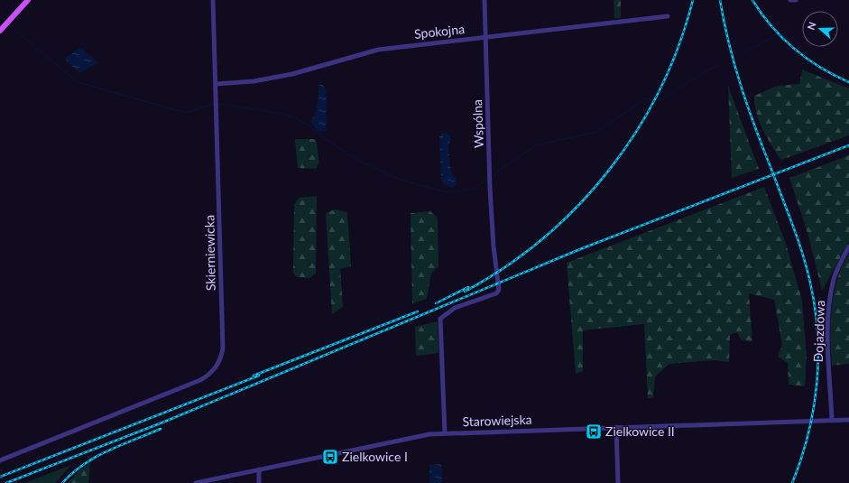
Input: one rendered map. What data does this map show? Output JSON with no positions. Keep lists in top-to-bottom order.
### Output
{
  "streets": {
    "street": [
      "Spokojna",
      "Wspólna",
      "Skierniewicka",
      "Dojazdowa",
      "Starowiejska"
    ]
  },
  "crossings": [
    ["Spokojna", "Wspólna"],
    ["Spokojna", "Skierniewicka"],
    ["Wspólna", "Starowiejska"],
    ["Dojazdowa", "Starowiejska"]
  ],
  "places": {
    "bus stop": ["Zielkowice II", "Zielkowice I"]
  },
  "north": "left"
}
